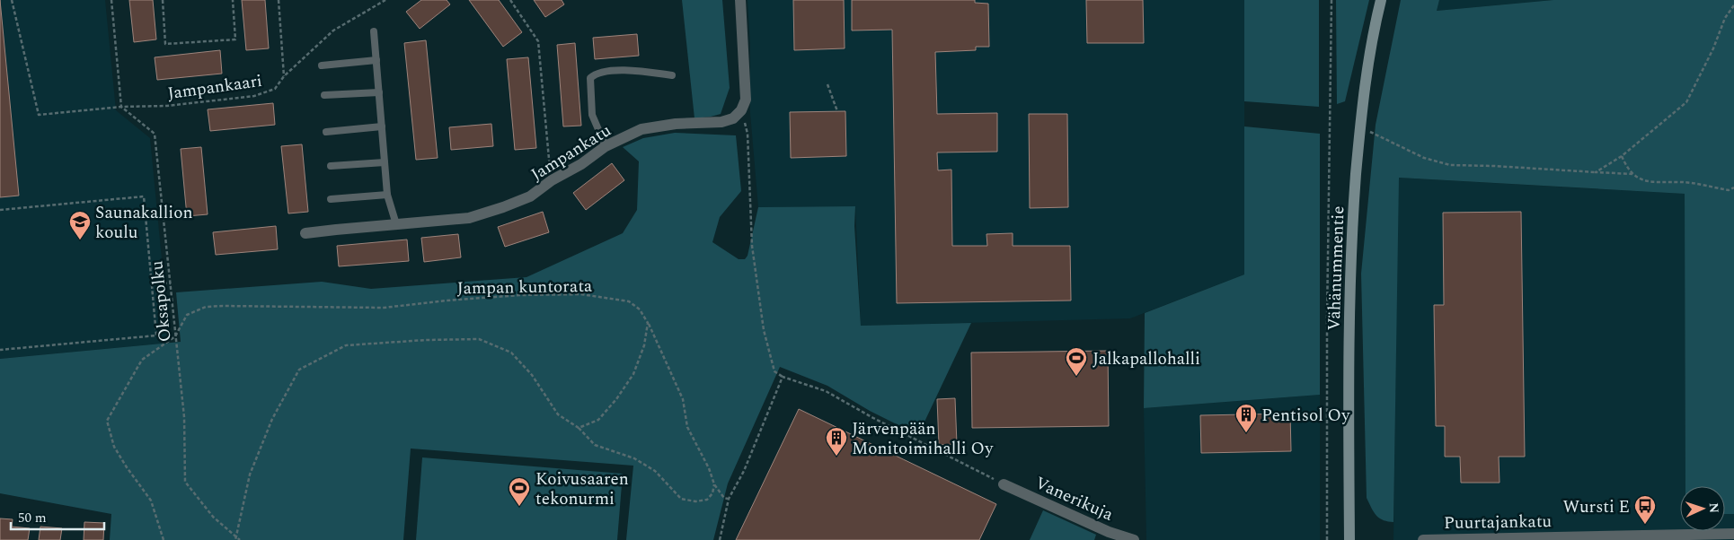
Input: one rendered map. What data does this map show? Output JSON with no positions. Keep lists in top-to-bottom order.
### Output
{
  "streets": {
    "main road": ["Vähänummentie"],
    "street": ["Jampankatu", "Vanerikuja", "Puurtajankatu"],
    "path": ["Jampankaari", "Jampan kuntorata", "Oksapolku"]
  },
  "crossings": [
    ["Jampankaari", "Oksapolku"],
    ["Jampan kuntorata", "Oksapolku"]
  ],
  "places": {
    "school or university": ["Saunakallion koulu"],
    "sports": ["Jalkapallohalli", "Koivusaaren tekonurmi"],
    "building": ["Pentisol Oy", "Järvenpään Monitoimihalli Oy"],
    "bus stop": ["Wursti E"]
  },
  "scale_bar": "50 m",
  "north": "right"
}
